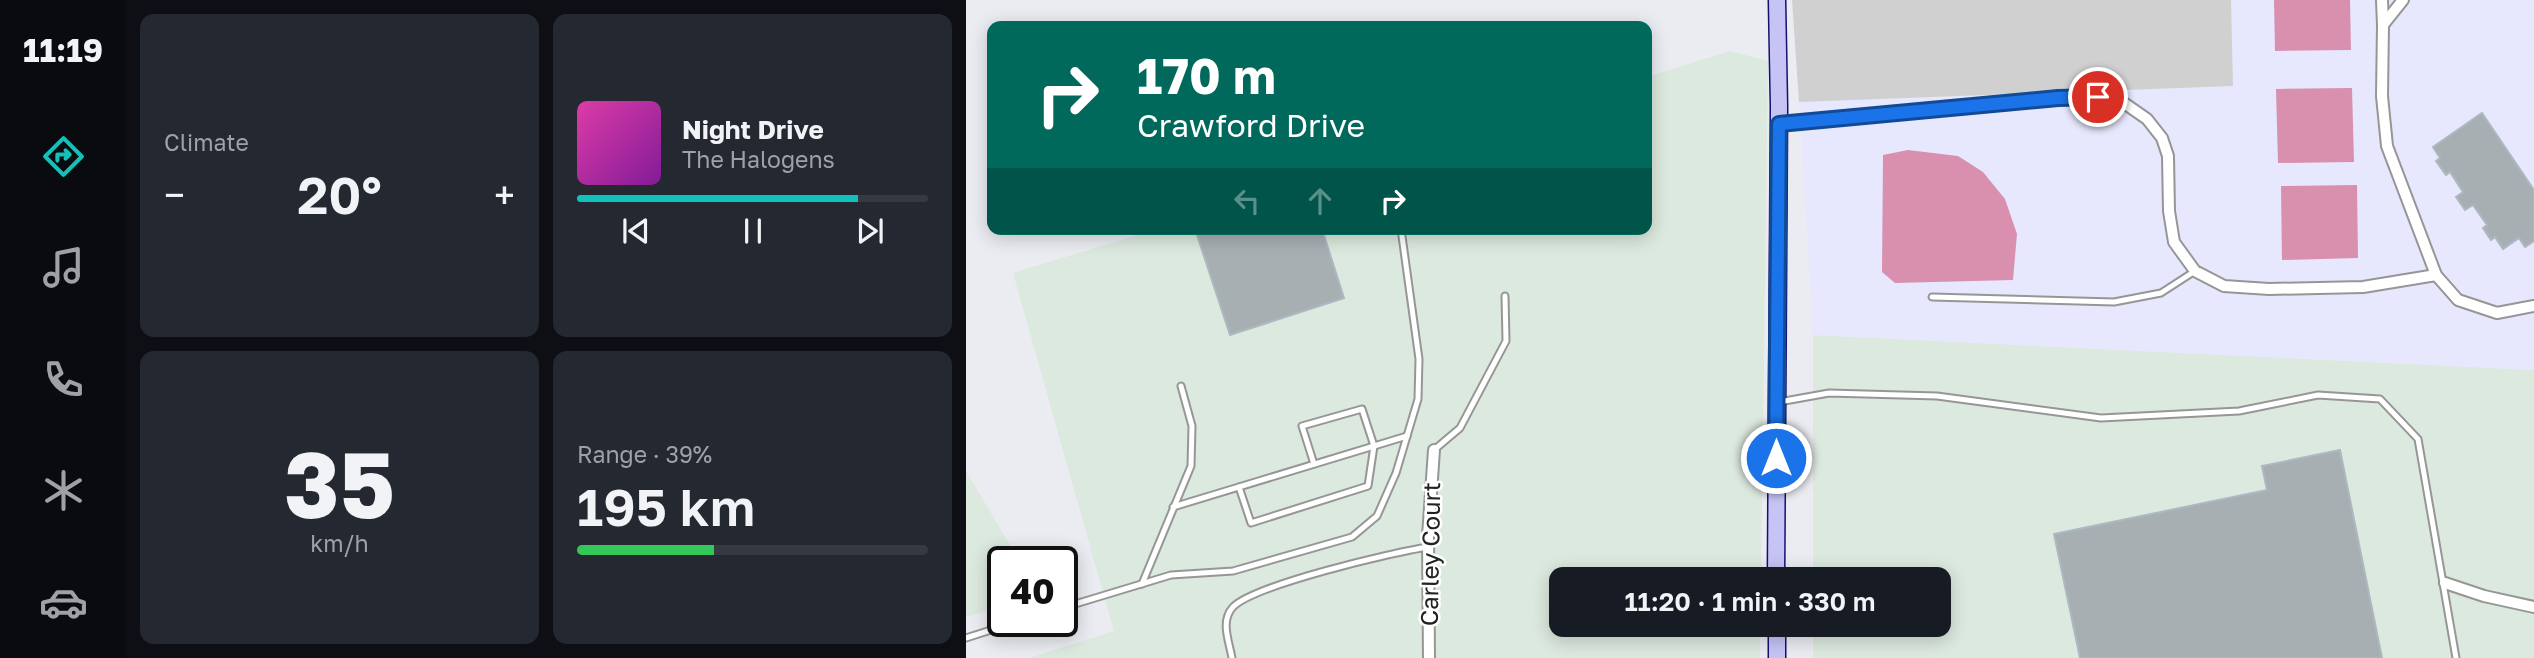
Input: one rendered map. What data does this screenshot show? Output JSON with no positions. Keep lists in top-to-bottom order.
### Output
{
  "streets": {
    "street": ["Carley Court"]
  },
  "page": {
    "tabs": "11:19",
    "tile": [
      "Climate",
      ["35", "km/h"],
      ["Range · 39%", "195 km"]
    ],
    "turn": ["170 m", "Crawford Drive"],
    "song": ["Night Drive", "The Halogens"],
    "heat": ["−", "20°", "+"],
    "limit": "40",
    "trip": "11:20 · 1 min · 330 m"
  }
}
